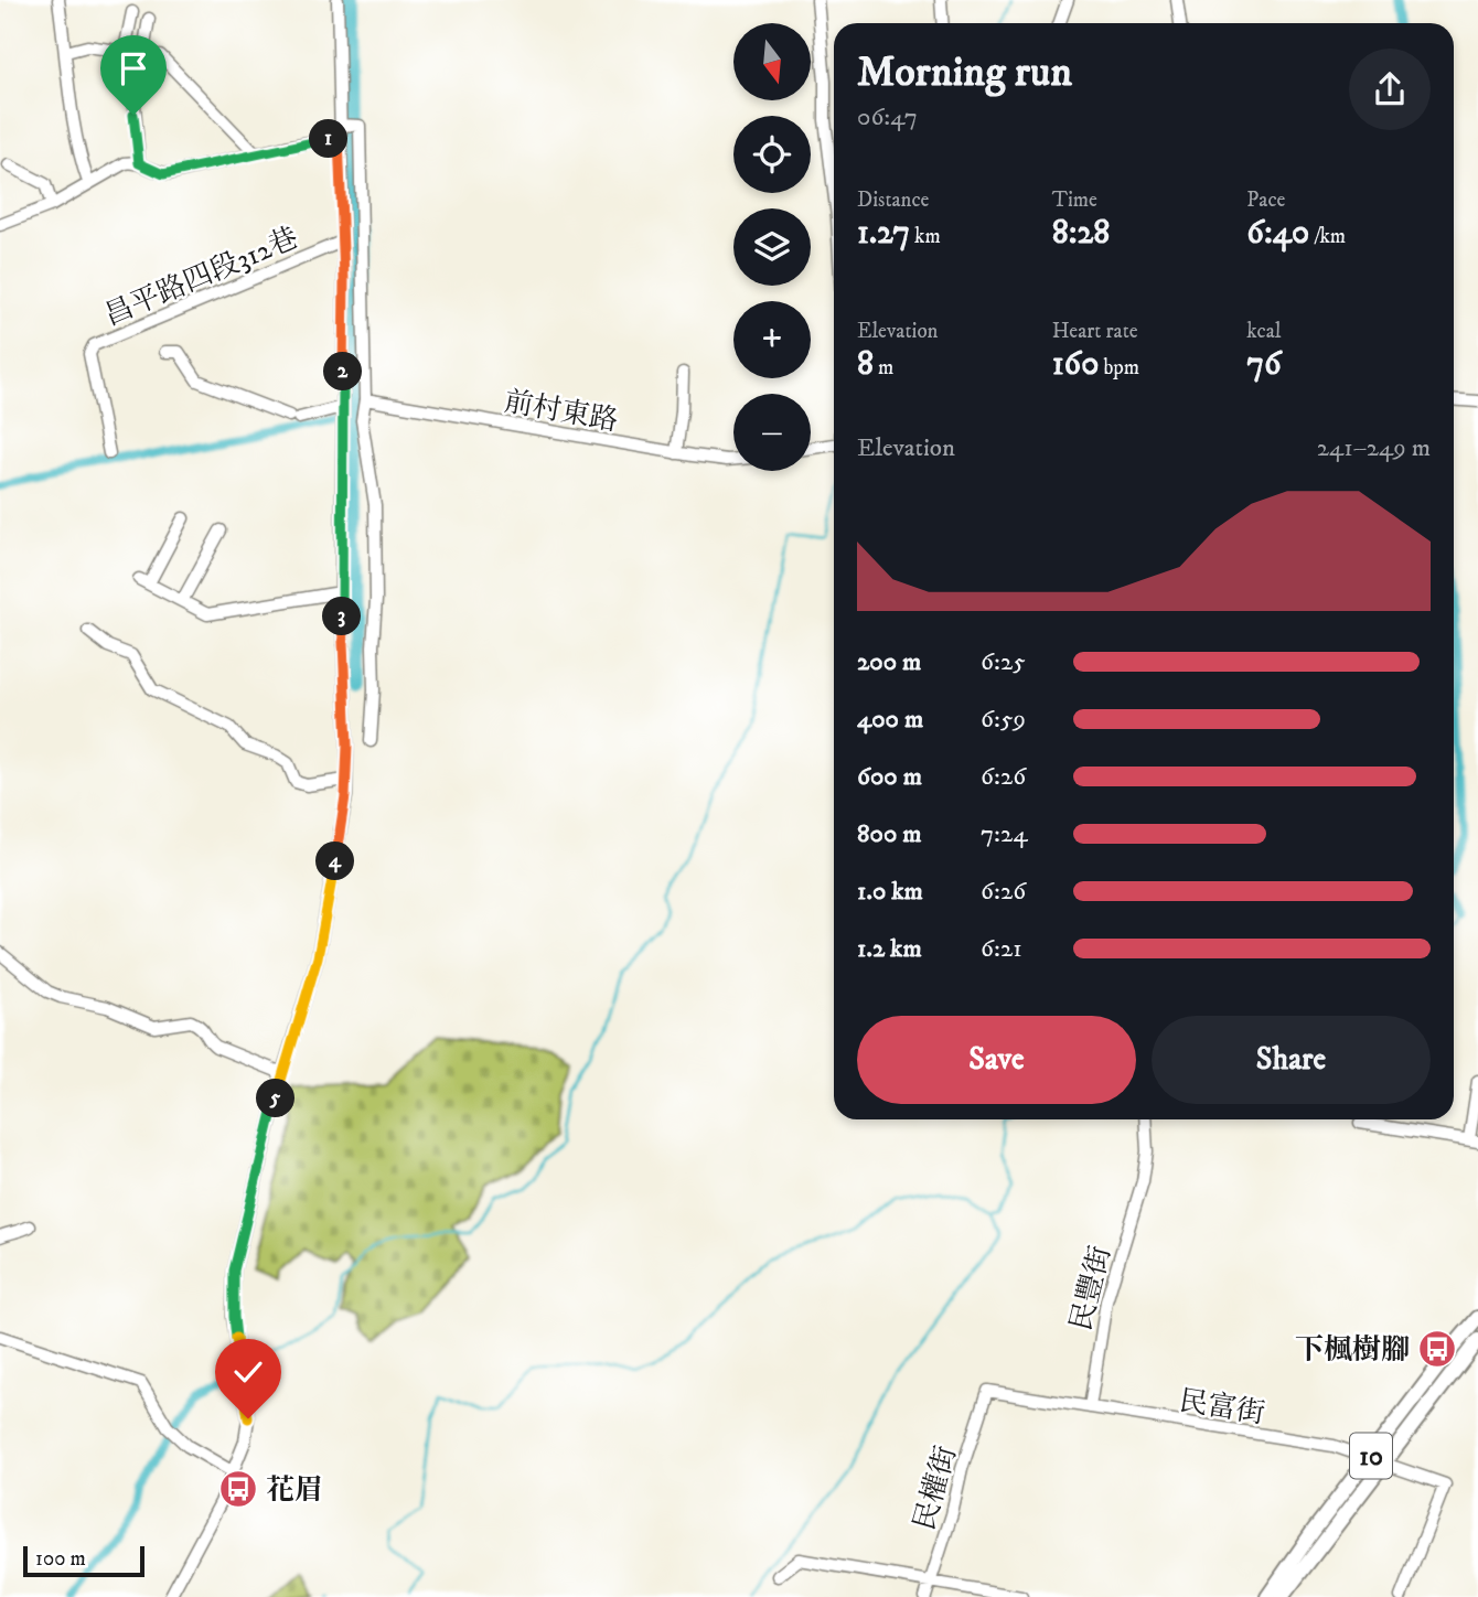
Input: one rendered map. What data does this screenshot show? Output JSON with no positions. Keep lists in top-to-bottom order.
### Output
{
  "streets": {
    "main road": ["10"],
    "street": [
      "昌平路四段312巷",
      "前村東路",
      "民豐街",
      "民富街",
      "民權街"
    ]
  },
  "crossings": [
    ["民豐街", "民富街"],
    ["民富街", "10"],
    ["民富街", "民權街"]
  ],
  "places": {
    "bus stop": ["下楓樹腳", "花眉"]
  },
  "scale_bar": "100 m",
  "north": "bottom",
  "page": {
    "map_buttons": ["+", "−"],
    "heading": ["Morning run", "06:47"],
    "pins": [
      "1",
      "2",
      "3",
      "4",
      "5"
    ],
    "stats": [
      ["Distance", "1.27 km"],
      ["Time", "8:28"],
      ["Pace", "6:40 /km"],
      ["Elevation", "8 m"],
      ["Heart rate", "160 bpm"],
      ["kcal", "76"]
    ],
    "chart": ["Elevation", "241–249 m"],
    "list": [
      {
        "name": "200 m",
        "note": "6:25"
      },
      {
        "name": "400 m",
        "note": "6:59"
      },
      {
        "name": "600 m",
        "note": "6:26"
      },
      {
        "name": "800 m",
        "note": "7:24"
      },
      {
        "name": "1.0 km",
        "note": "6:26"
      },
      {
        "name": "1.2 km",
        "note": "6:21"
      }
    ],
    "buttons": ["Save", "Share"],
    "scale": "100 m"
  }
}
